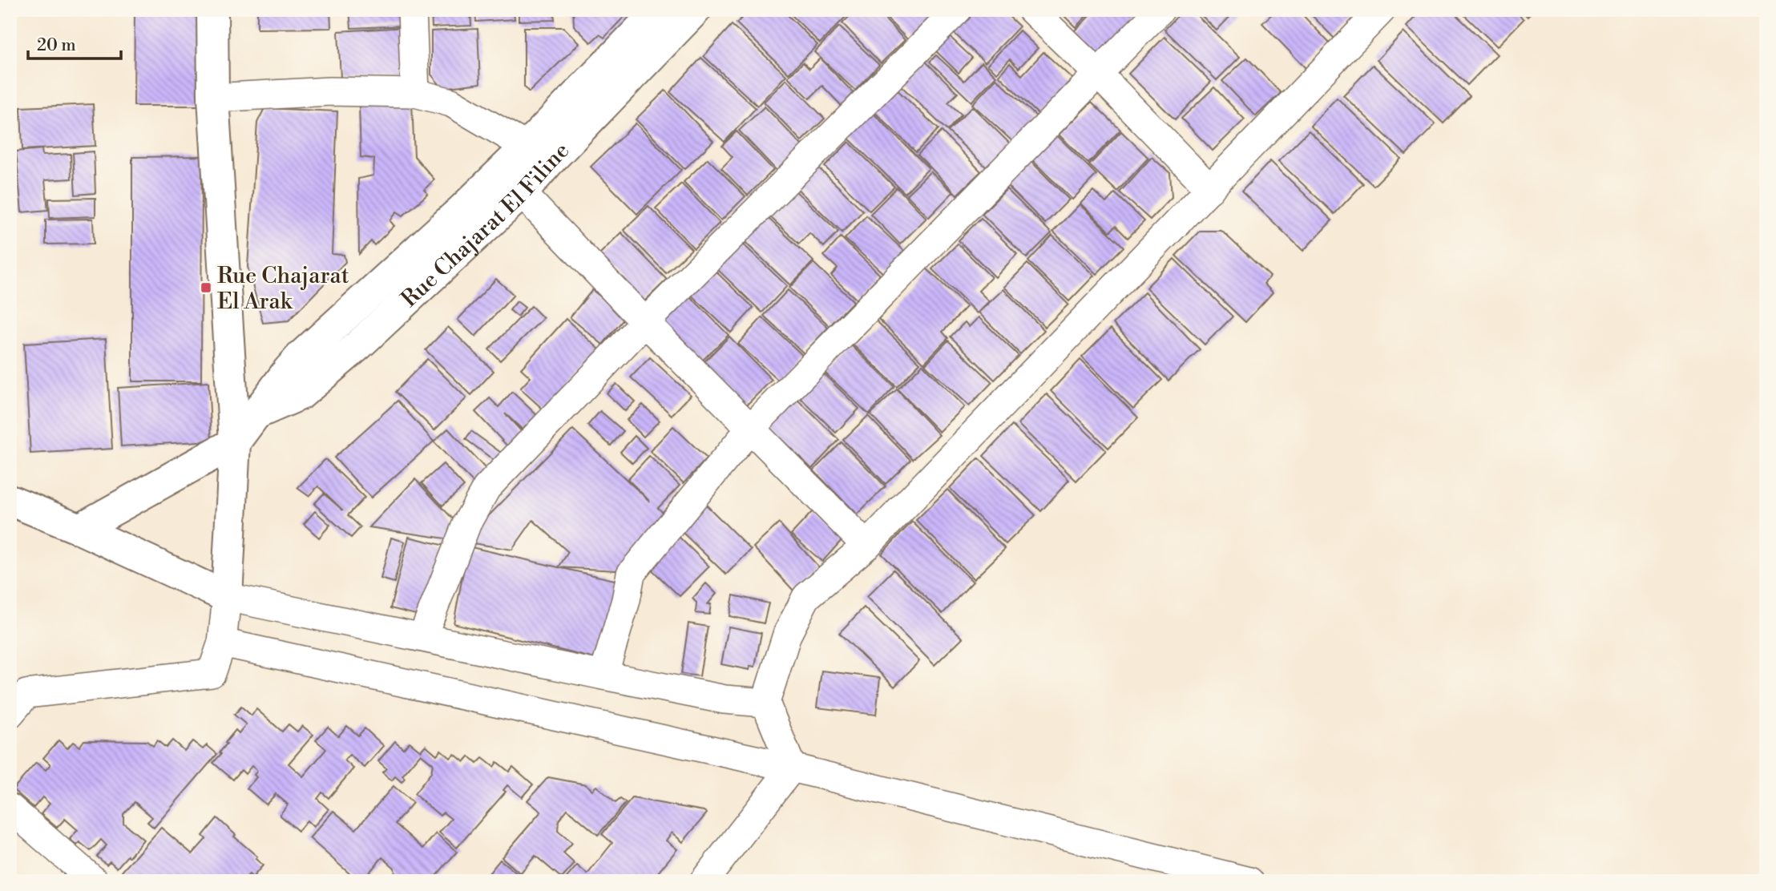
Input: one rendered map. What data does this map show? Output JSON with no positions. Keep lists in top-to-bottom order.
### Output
{
  "streets": {
    "street": ["Rue Chajarat El Filine"]
  },
  "places": {
    "transit": ["Rue Chajarat El Arak"]
  },
  "scale_bar": "20 m"
}
